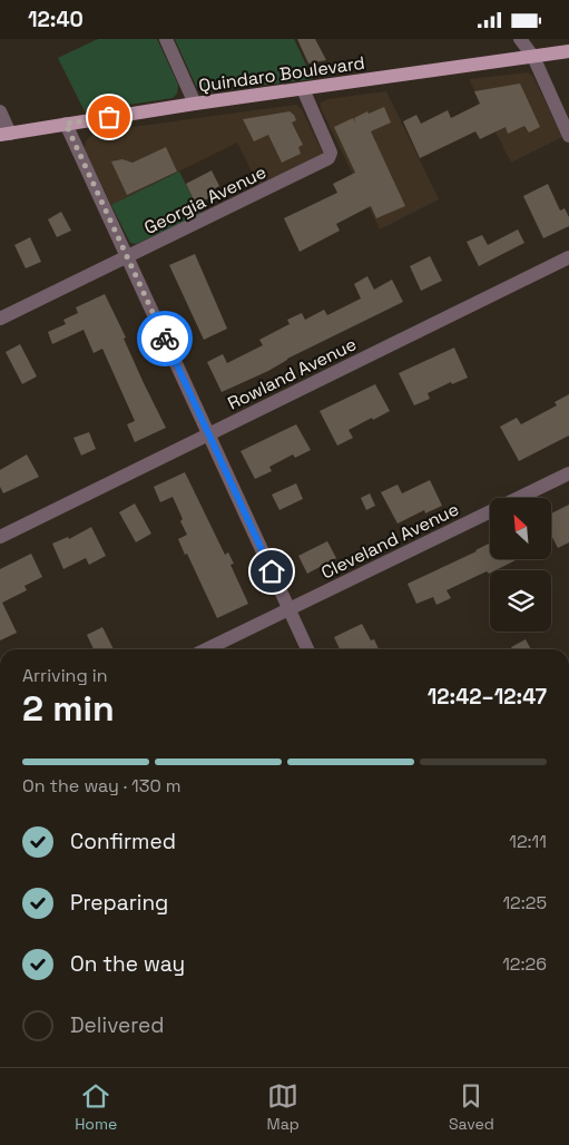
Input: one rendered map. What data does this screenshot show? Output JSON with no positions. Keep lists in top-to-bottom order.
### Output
{
  "streets": {
    "main road": ["Quindaro Boulevard"],
    "street": ["Georgia Avenue", "Rowland Avenue", "Cleveland Avenue"]
  },
  "crossings": [
    ["Quindaro Boulevard", "Georgia Avenue"]
  ],
  "north": "top left",
  "page": {
    "status": "12:40",
    "heading": ["2 min", "Arriving in", "12:42–12:47"],
    "bar": "On the way · 130 m",
    "list": [
      ["Confirmed", "12:11"],
      ["Preparing", "12:25"],
      ["On the way", "12:26"],
      "Delivered"
    ],
    "tabs": ["Home", "Map", "Saved"]
  }
}
